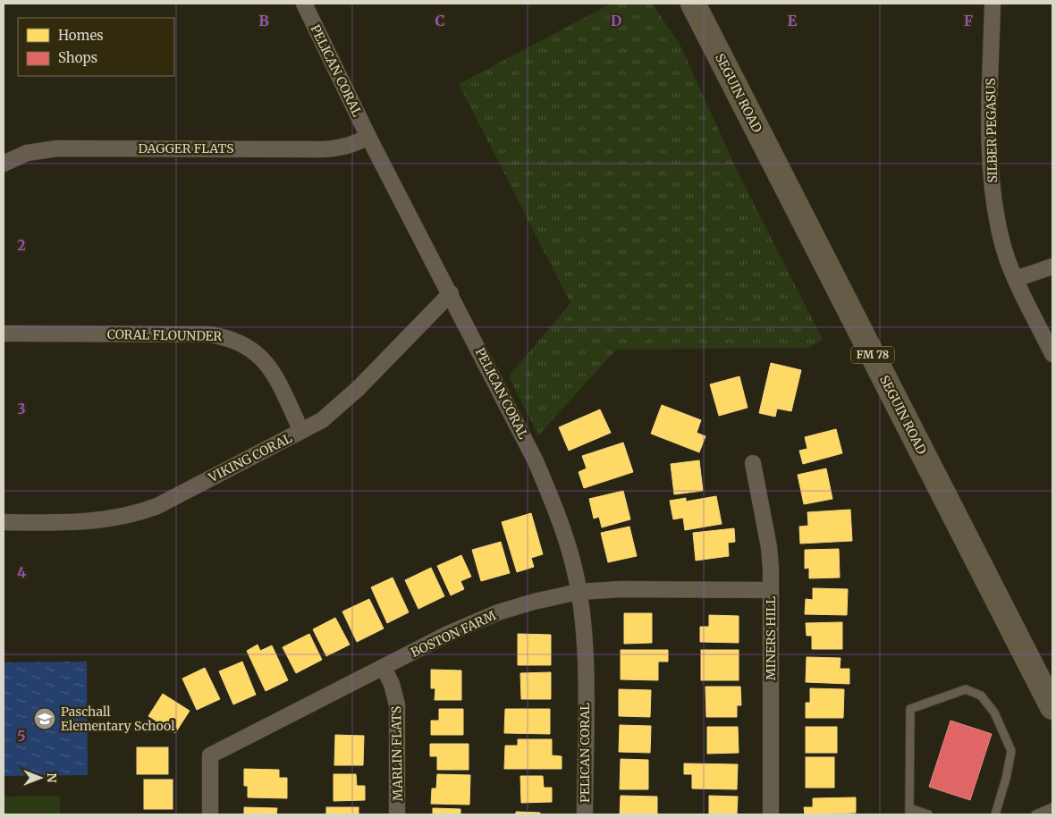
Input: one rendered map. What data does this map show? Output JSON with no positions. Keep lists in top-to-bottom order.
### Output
{
  "streets": {
    "main road": ["SEGUIN ROAD", "FM 78"],
    "street": [
      "PELICAN CORAL",
      "SILBER PEGASUS",
      "DAGGER FLATS",
      "CORAL FLOUNDER",
      "VIKING CORAL",
      "BOSTON FARM",
      "MINERS HILL",
      "MARLIN FLATS"
    ]
  },
  "crossings": [
    ["PELICAN CORAL", "DAGGER FLATS"],
    ["PELICAN CORAL", "VIKING CORAL"],
    ["PELICAN CORAL", "BOSTON FARM"],
    ["CORAL FLOUNDER", "VIKING CORAL"],
    ["BOSTON FARM", "MINERS HILL"],
    ["BOSTON FARM", "MARLIN FLATS"]
  ],
  "places": {
    "school or university": ["Paschall Elementary School"]
  },
  "legend": ["Homes", "Shops"],
  "north": "right",
  "grid": {
    "columns": [
      "B",
      "C",
      "D",
      "E",
      "F"
    ],
    "rows": [
      "2",
      "3",
      "4",
      "5"
    ]
  }
}
